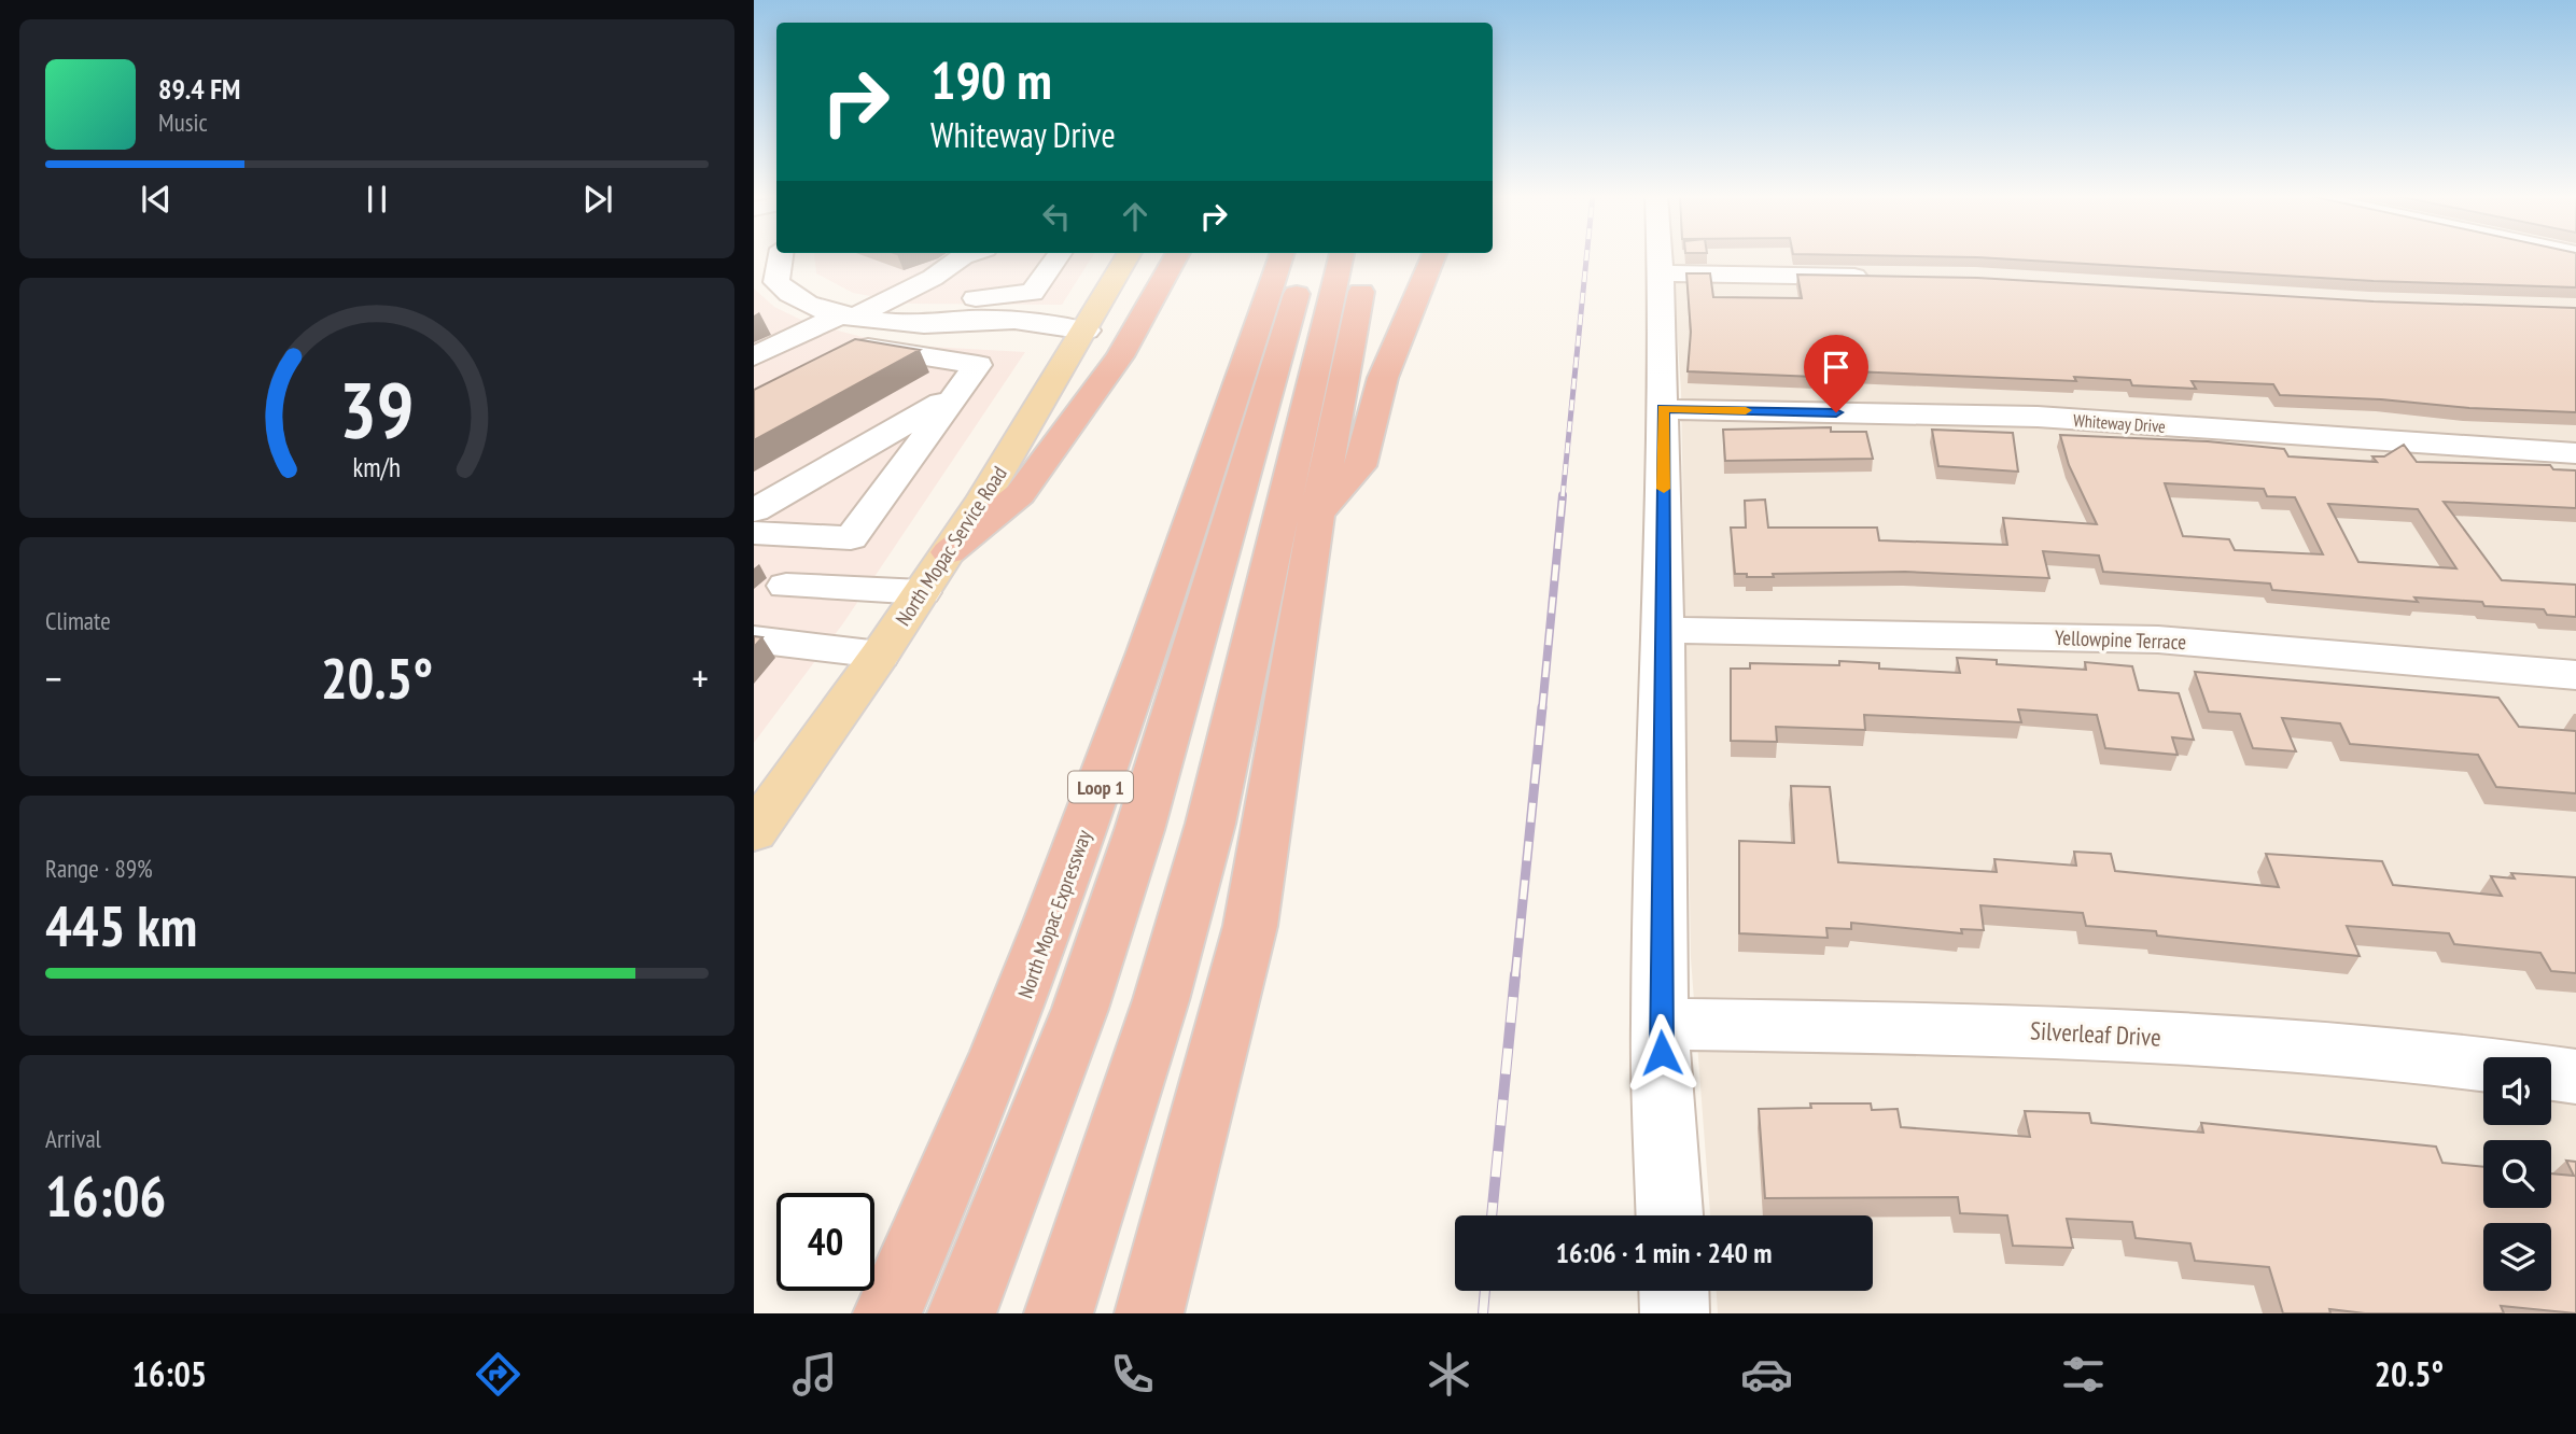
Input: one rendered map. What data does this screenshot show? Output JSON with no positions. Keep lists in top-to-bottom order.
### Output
{
  "streets": {
    "highway": ["Loop 1", "North Mopac Expressway"],
    "main road": ["North Mopac Service Road"],
    "street": ["Whiteway Drive", "Yellowpine Terrace", "Silverleaf Drive"]
  },
  "page": {
    "turn": ["190 m", "Whiteway Drive"],
    "song": ["89.4 FM", "Music"],
    "tile": [
      "Climate",
      ["Range · 89%", "445 km"],
      ["Arrival", "16:06"]
    ],
    "heat": ["−", "20.5°", "+"],
    "limit": "40",
    "trip": "16:06 · 1 min · 240 m",
    "tabs": ["16:05", "20.5°"],
    "gauge": ["39", "km/h"]
  }
}
